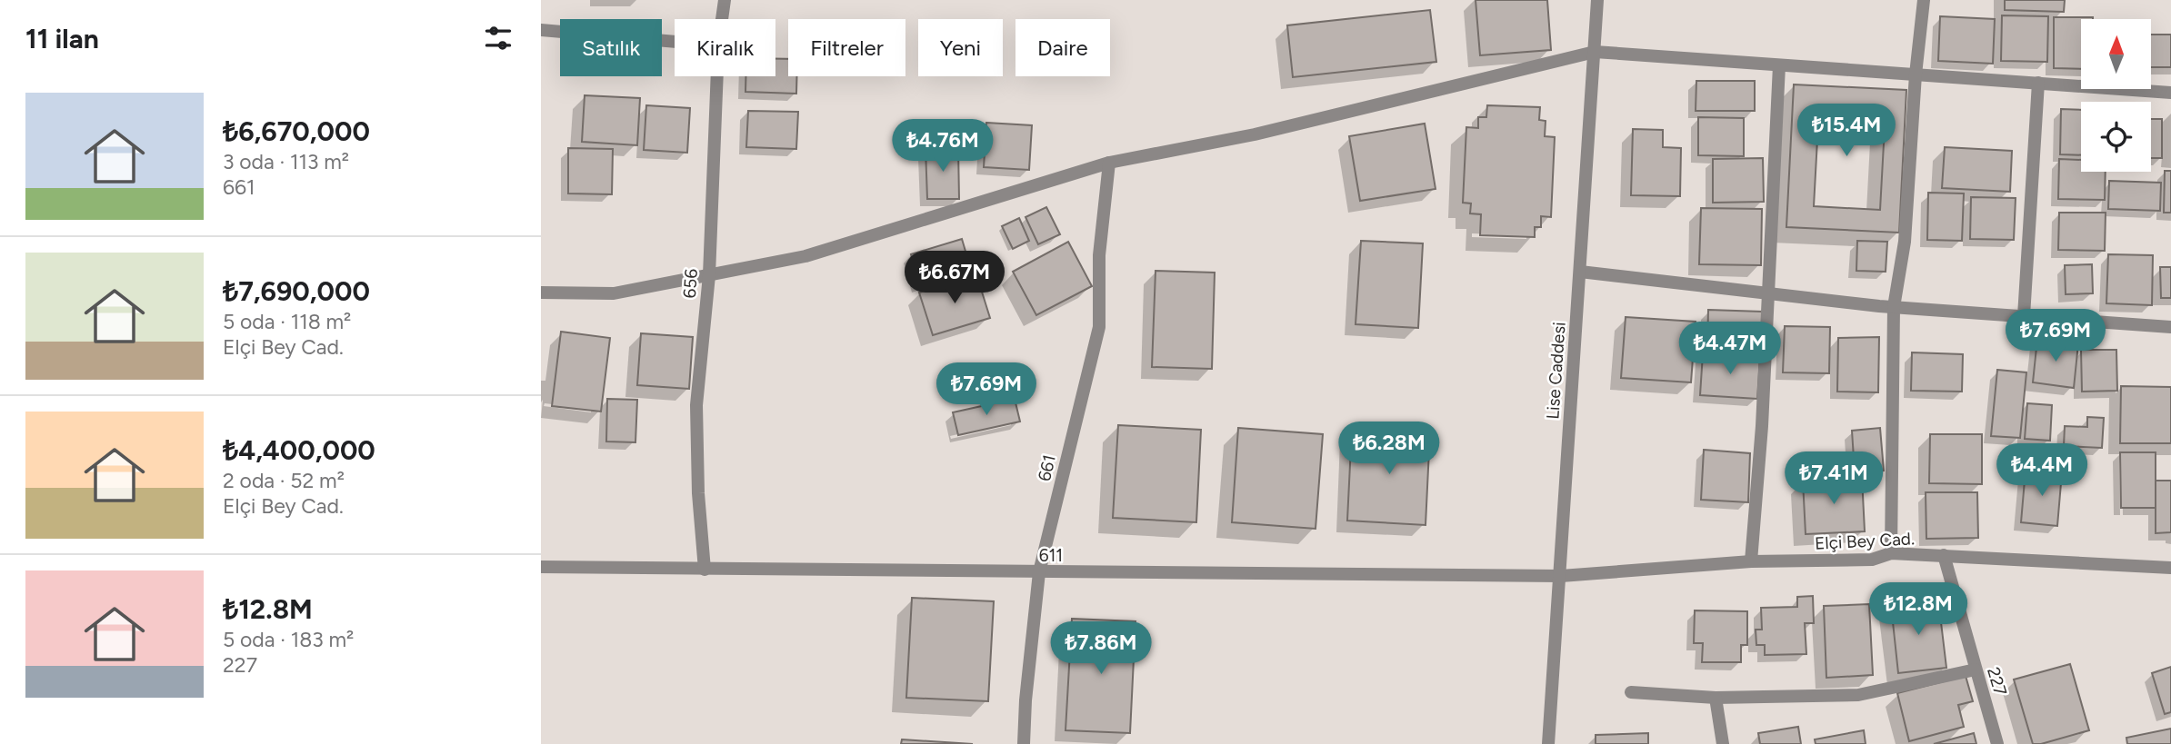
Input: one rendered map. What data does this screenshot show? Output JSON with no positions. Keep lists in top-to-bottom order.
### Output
{
  "streets": {
    "street": [
      "656",
      "Lise Caddesi",
      "661",
      "Elçi Bey Cad.",
      "611",
      "227"
    ]
  },
  "crossings": [
    ["656", "611"],
    ["Lise Caddesi", "Elçi Bey Cad."],
    ["Lise Caddesi", "611"],
    ["661", "611"],
    ["Elçi Bey Cad.", "611"],
    ["Elçi Bey Cad.", "227"]
  ],
  "north": "top",
  "page": {
    "heading": "11 ilan",
    "chip": [
      "Satılık",
      "Kiralık",
      "Filtreler",
      "Yeni",
      "Daire"
    ],
    "list": [
      {
        "name": "₺6,670,000",
        "note": "3 oda · 113 m² · 661"
      },
      {
        "name": "₺7,690,000",
        "note": "5 oda · 118 m² · Elçi Bey Cad."
      },
      {
        "name": "₺4,400,000",
        "note": "2 oda · 52 m² · Elçi Bey Cad."
      },
      {
        "name": "₺12.8M",
        "note": "5 oda · 183 m² · 227"
      }
    ],
    "price": [
      "₺15.4M",
      "₺4.76M",
      "₺6.67M",
      "₺7.69M",
      "₺4.47M",
      "₺7.69M",
      "₺6.28M",
      "₺4.4M",
      "₺7.41M",
      "₺12.8M",
      "₺7.86M"
    ]
  }
}
